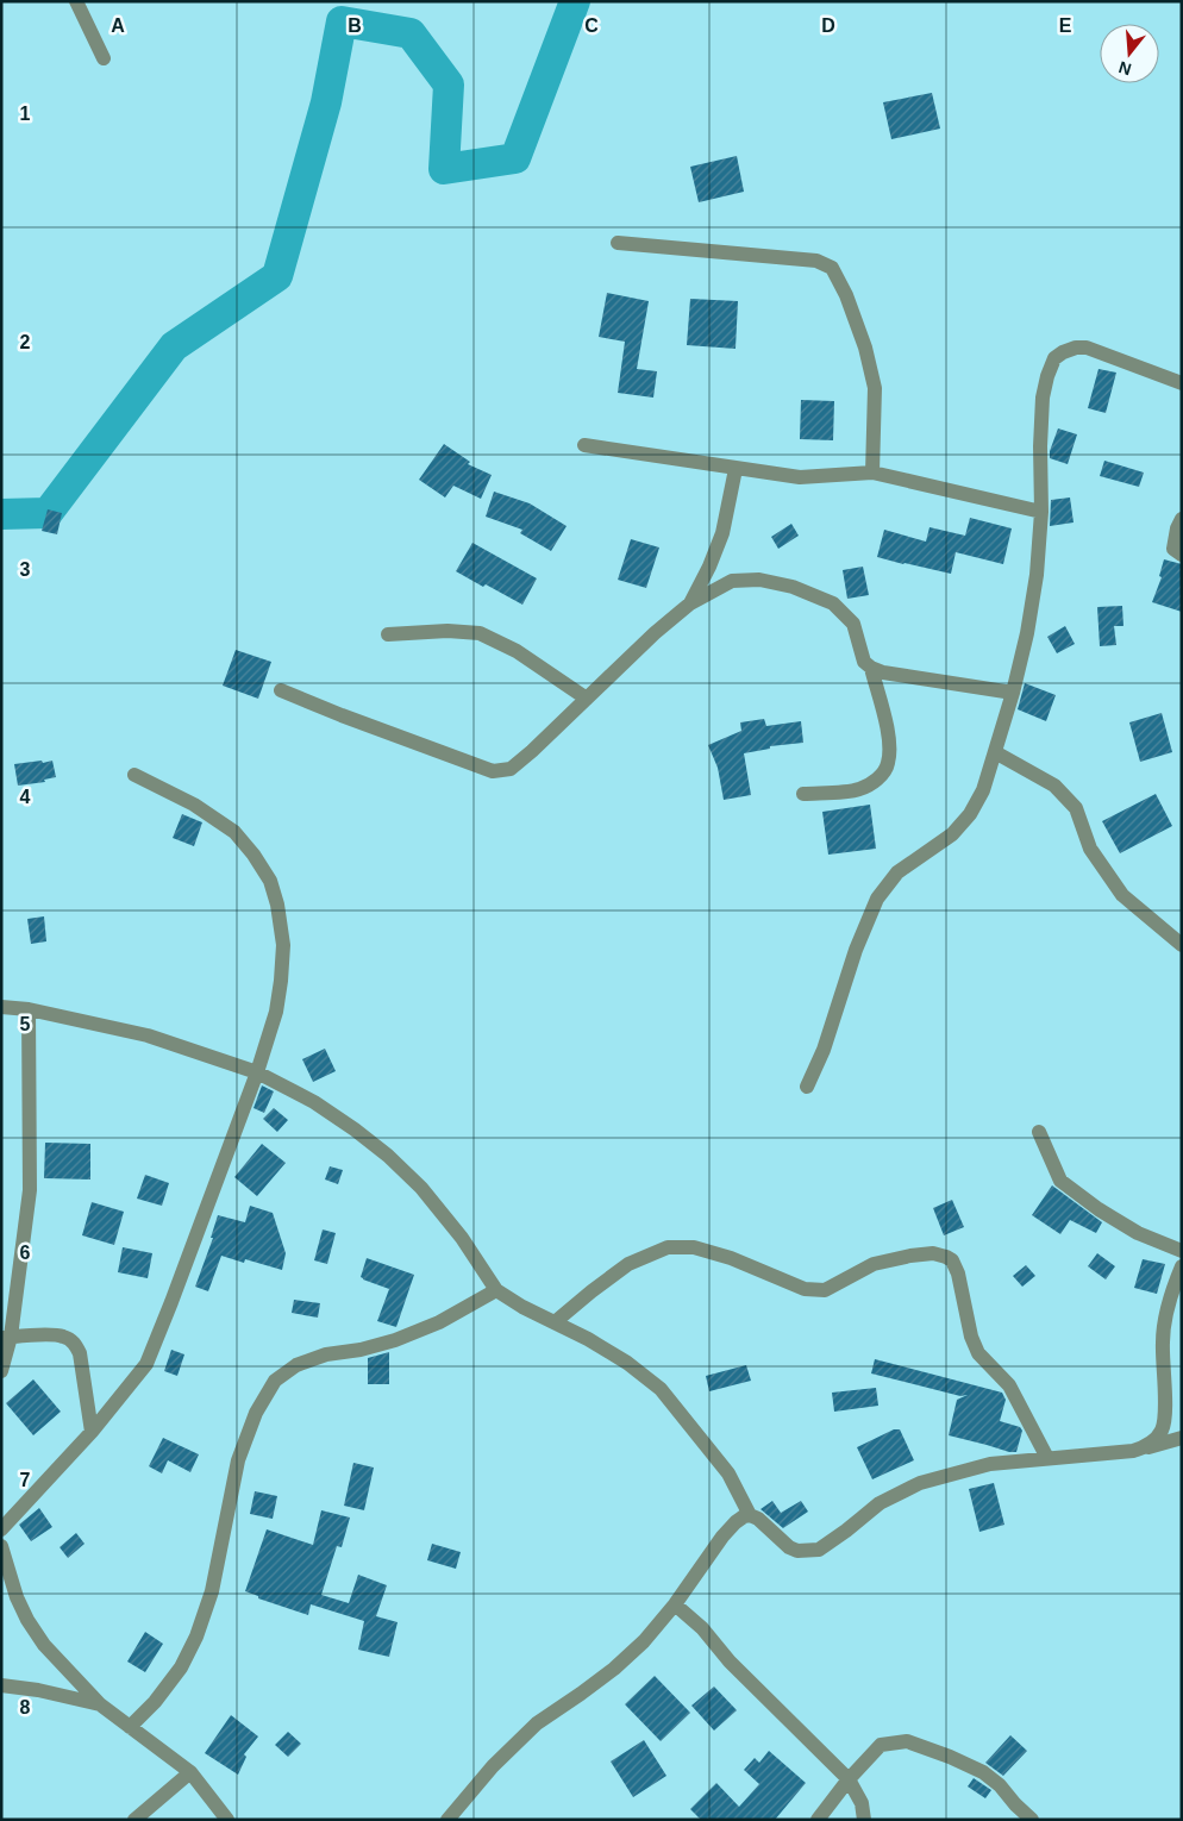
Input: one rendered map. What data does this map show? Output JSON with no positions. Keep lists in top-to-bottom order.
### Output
{
  "north": "bottom",
  "grid": {
    "columns": [
      "A",
      "B",
      "C",
      "D",
      "E"
    ],
    "rows": [
      "1",
      "2",
      "3",
      "4",
      "5",
      "6",
      "7",
      "8"
    ]
  }
}
